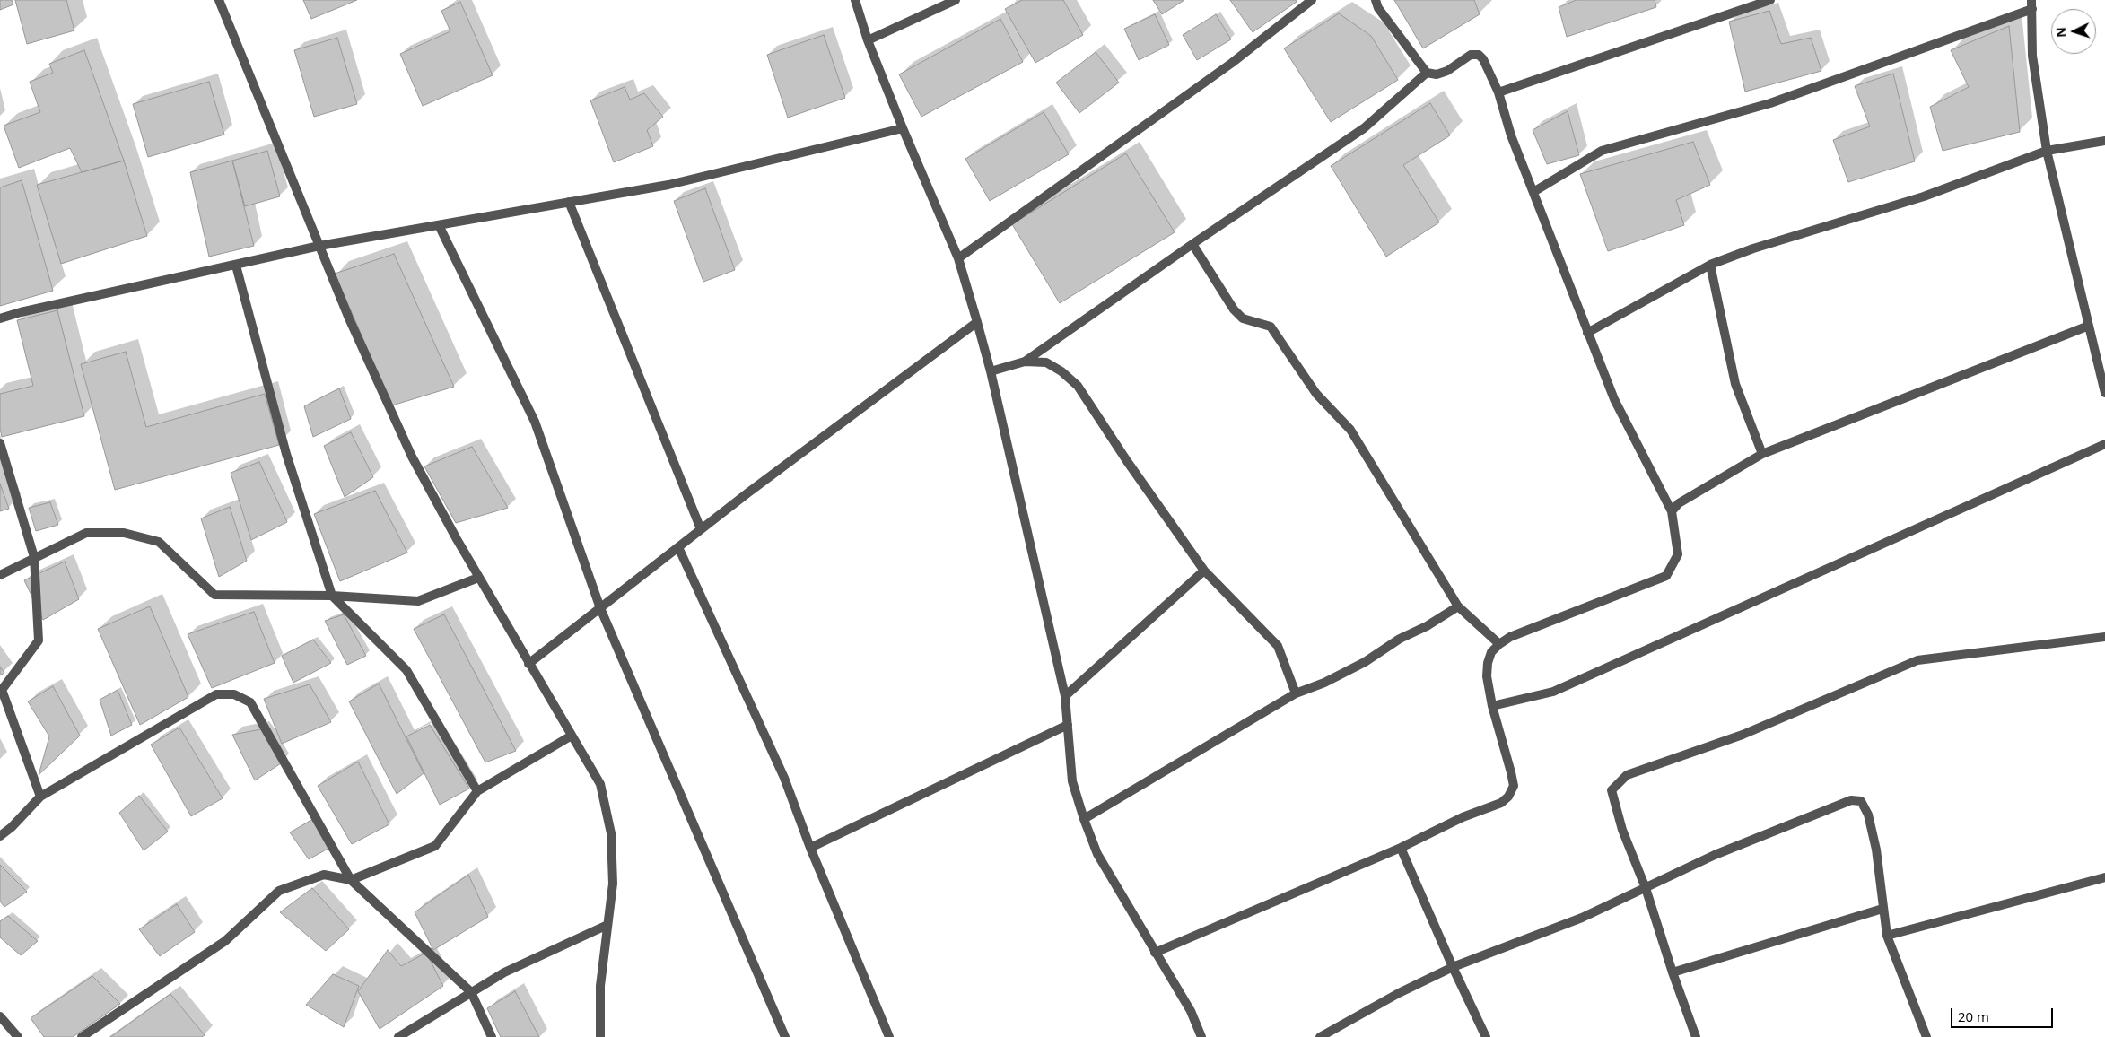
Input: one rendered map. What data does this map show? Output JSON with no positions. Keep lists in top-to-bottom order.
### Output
{
  "scale_bar": "20 m",
  "north": "left"
}
